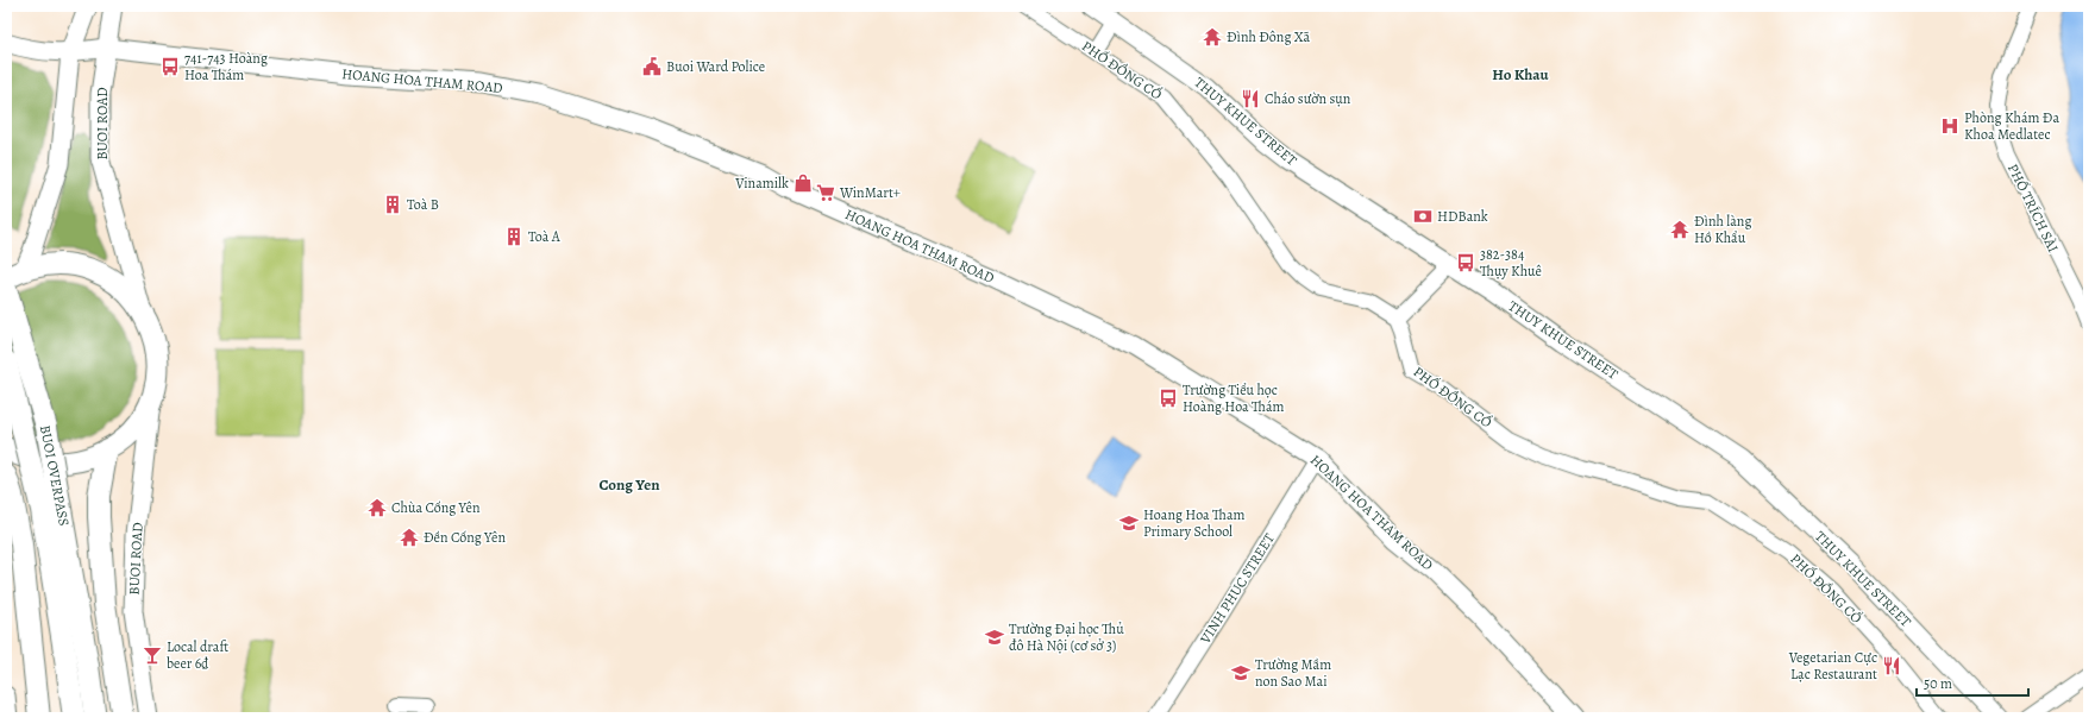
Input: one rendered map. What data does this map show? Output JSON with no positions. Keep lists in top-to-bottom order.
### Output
{
  "streets": {
    "highway": ["BUOI OVERPASS"],
    "main road": ["HOANG HOA THAM ROAD", "THUY KHUE STREET", "BUOI ROAD"],
    "street": ["PHỐ ĐỒNG CỔ", "PHỐ TRÍCH SÀI", "VINH PHUC STREET"]
  },
  "crossings": [
    ["HOANG HOA THAM ROAD", "BUOI ROAD"],
    ["HOANG HOA THAM ROAD", "VINH PHUC STREET"]
  ],
  "districts": ["Ho Khau", "Cong Yen"],
  "places": {
    "temple": [
      "Đình Đông Xã",
      "Đình làng Hồ Khẩu",
      "Chùa Cống Yên",
      "Đền Cống Yên"
    ],
    "bus stop": ["741-743 Hoàng Hoa Thám", "382-384 Thụy Khuê", "Trường Tiểu học Hoàng Hoa Thám"],
    "public building": ["Buoi Ward Police"],
    "restaurant": ["Cháo sườn sụn", "Vegetarian Cực Lạc Restaurant"],
    "hospital": ["Phòng Khám Đa Khoa Medlatec"],
    "shop": ["Vinamilk"],
    "supermarket": ["WinMart+"],
    "building": ["Toà B", "Toà A"],
    "bank": ["HDBank"],
    "school or university": ["Hoang Hoa Tham Primary School", "Trường Đại học Thủ đô Hà Nội (cơ sở 3)", "Trường Mầm non Sao Mai"],
    "bar": ["Local draft beer 6₫"]
  },
  "scale_bar": "50 m"
}
